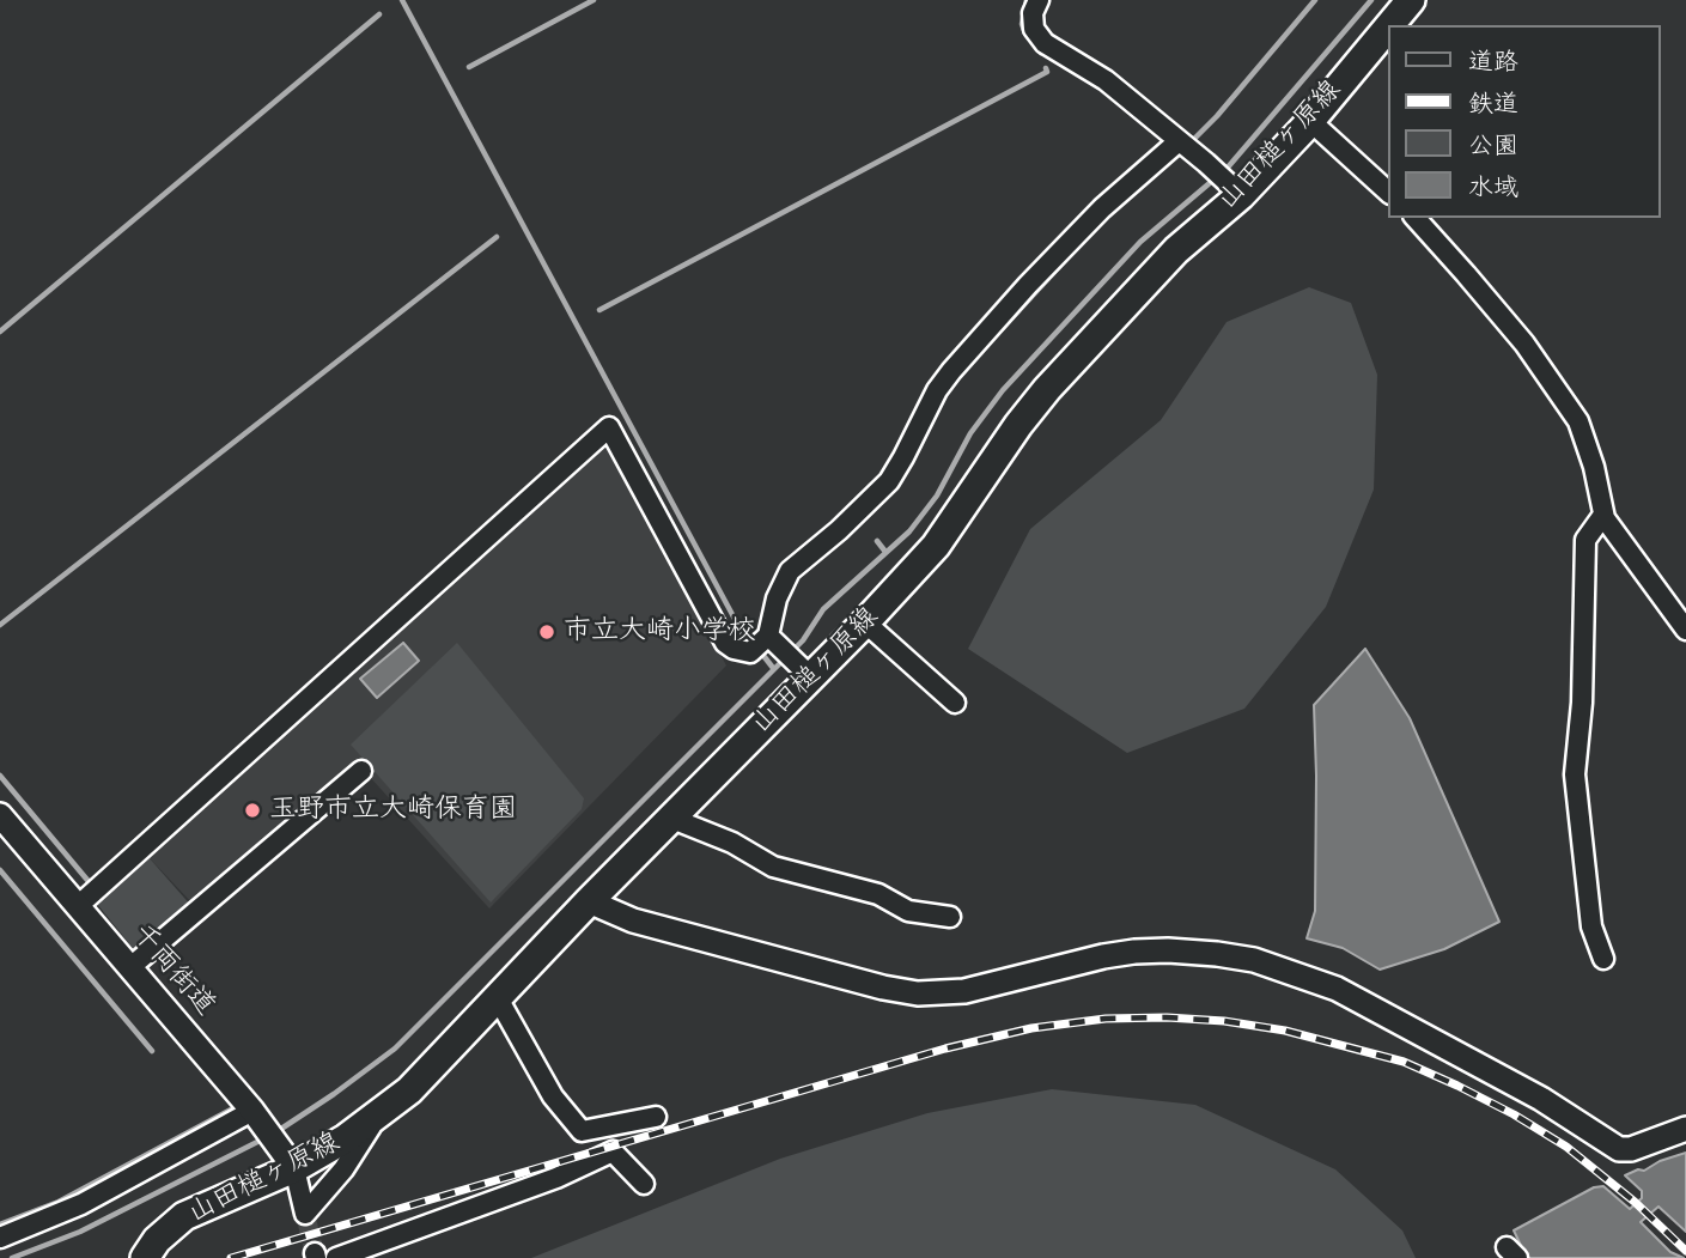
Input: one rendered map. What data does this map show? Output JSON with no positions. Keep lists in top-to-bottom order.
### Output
{
  "streets": {
    "main road": ["山田槌ヶ原線"],
    "street": ["千両街道"]
  },
  "crossings": [
    ["山田槌ヶ原線", "千両街道"]
  ],
  "places": ["市立大崎小学校", "玉野市立大崎保育園"],
  "legend": [
    "道路",
    "鉄道",
    "公園",
    "水域"
  ]
}
